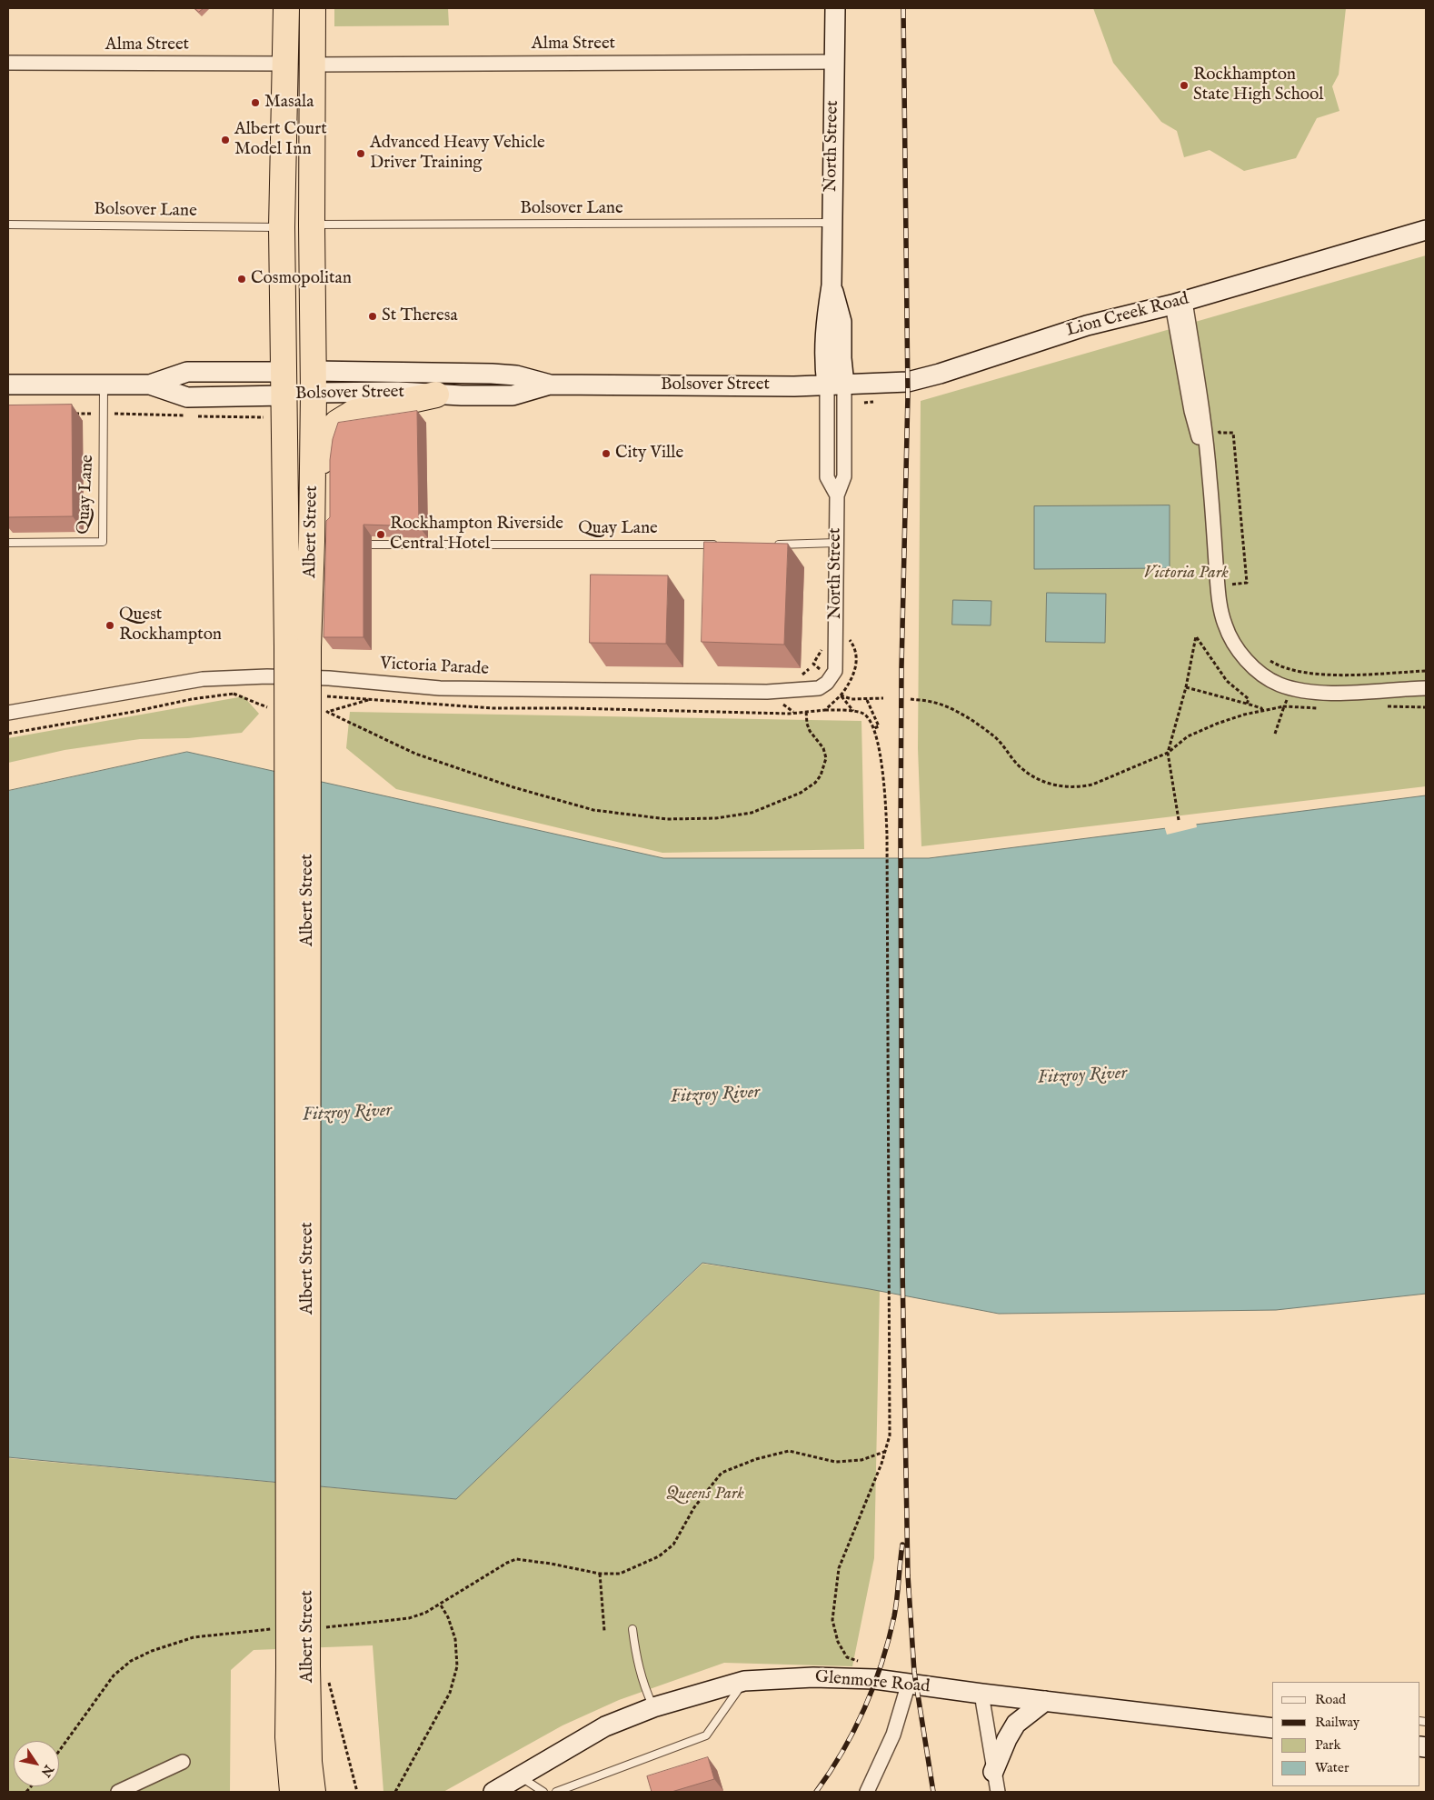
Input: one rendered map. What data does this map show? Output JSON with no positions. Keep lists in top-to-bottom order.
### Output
{
  "streets": {
    "highway": ["Bolsover Street", "Albert Street"],
    "street": [
      "Alma Street",
      "North Street",
      "Lion Creek Road",
      "Victoria Parade",
      "Glenmore Road"
    ],
    "lane": ["Bolsover Lane", "Quay Lane"]
  },
  "crossings": [
    ["Alma Street", "North Street"],
    ["Alma Street", "Albert Street"],
    ["North Street", "Bolsover Lane"],
    ["North Street", "Lion Creek Road"],
    ["North Street", "Bolsover Street"],
    ["North Street", "Victoria Parade"],
    ["Bolsover Lane", "Albert Street"],
    ["Lion Creek Road", "Bolsover Street"],
    ["Bolsover Street", "Quay Lane"],
    ["Bolsover Street", "Albert Street"]
  ],
  "water": ["Fitzroy River"],
  "parks": ["Victoria Park", "Queens Park"],
  "places": [
    "Rockhampton State High School",
    "Masala",
    "Albert Court Model Inn",
    "Advanced Heavy Vehicle Driver Training",
    "Cosmopolitan",
    "St Theresa",
    "City Ville",
    "Rockhampton Riverside Central Hotel",
    "Quest Rockhampton"
  ],
  "legend": [
    "Road",
    "Railway",
    "Park",
    "Water"
  ],
  "north": "bottom right"
}
